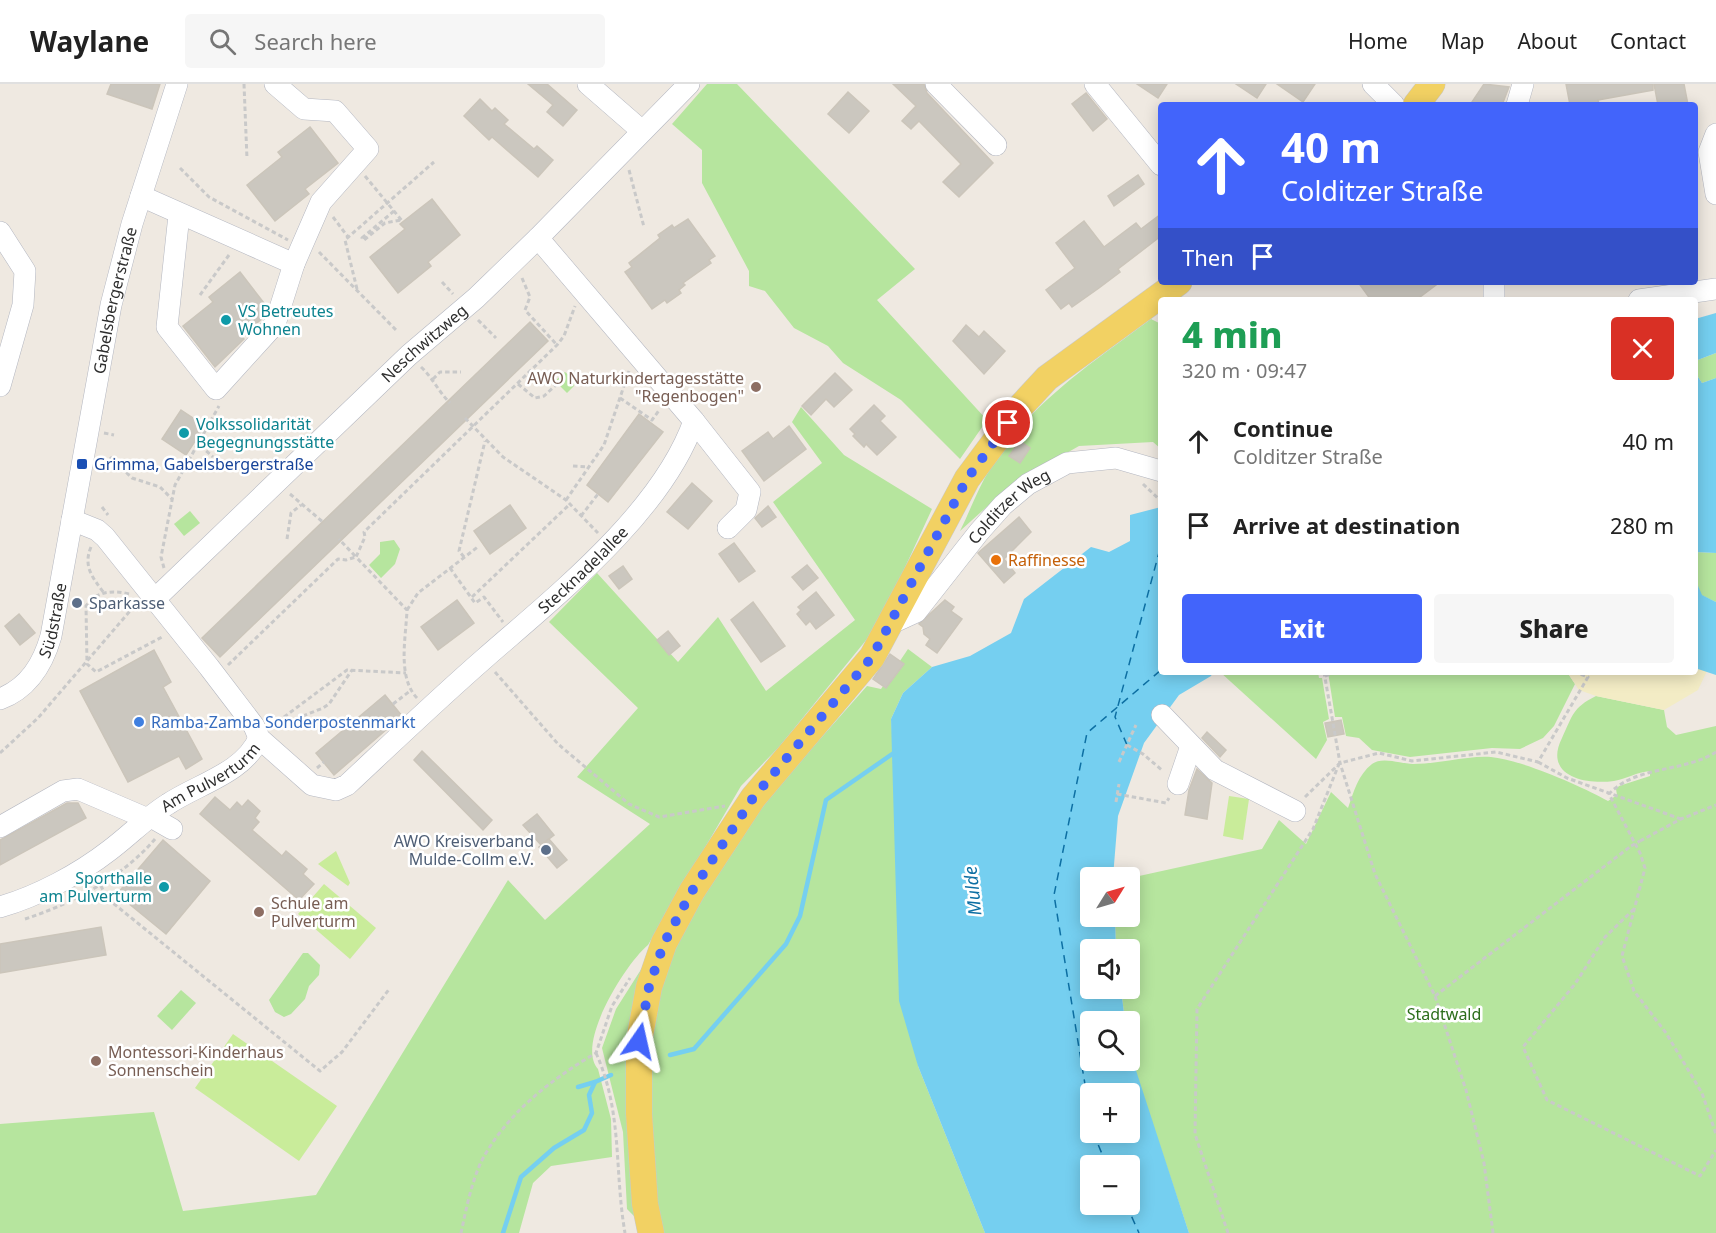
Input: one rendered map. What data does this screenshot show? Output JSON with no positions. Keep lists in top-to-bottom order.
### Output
{
  "streets": {
    "street": [
      "Gabelsbergerstraße",
      "Neschwitzweg",
      "Colditzer Weg",
      "Stecknadelallee",
      "Südstraße",
      "Am Pulverturm"
    ]
  },
  "crossings": [
    ["Gabelsbergerstraße", "Südstraße"],
    ["Gabelsbergerstraße", "Am Pulverturm"],
    ["Neschwitzweg", "Am Pulverturm"],
    ["Stecknadelallee", "Am Pulverturm"],
    ["Südstraße", "Am Pulverturm"]
  ],
  "water": ["Mulde"],
  "parks": ["Stadtwald"],
  "places": {
    "other": [
      "VS Betreutes Wohnen",
      "AWO Naturkindertagesstätte \"Regenbogen\"",
      "Volkssolidarität Begegnungsstätte",
      "Raffinesse",
      "Sparkasse",
      "Ramba-Zamba Sonderpostenmarkt",
      "AWO Kreisverband Mulde-Collm e.V.",
      "Sporthalle am Pulverturm",
      "Schule am Pulverturm",
      "Montessori-Kinderhaus Sonnenschein"
    ],
    "transit": ["Grimma, Gabelsbergerstraße"]
  },
  "north": "top right",
  "page": {
    "header": "Waylane",
    "search": "Search here",
    "nav": [
      "Home",
      "Map",
      "About",
      "Contact"
    ],
    "turn": ["40 m", "Colditzer Straße"],
    "then": "Then",
    "heading": ["4 min", "320 m · 09:47"],
    "list": [
      {
        "name": "Continue",
        "note": "Colditzer Straße",
        "value": "40 m"
      },
      {
        "name": "Arrive at destination",
        "value": "280 m"
      }
    ],
    "buttons": ["Exit", "Share"],
    "map_buttons": ["+", "−"]
  }
}
